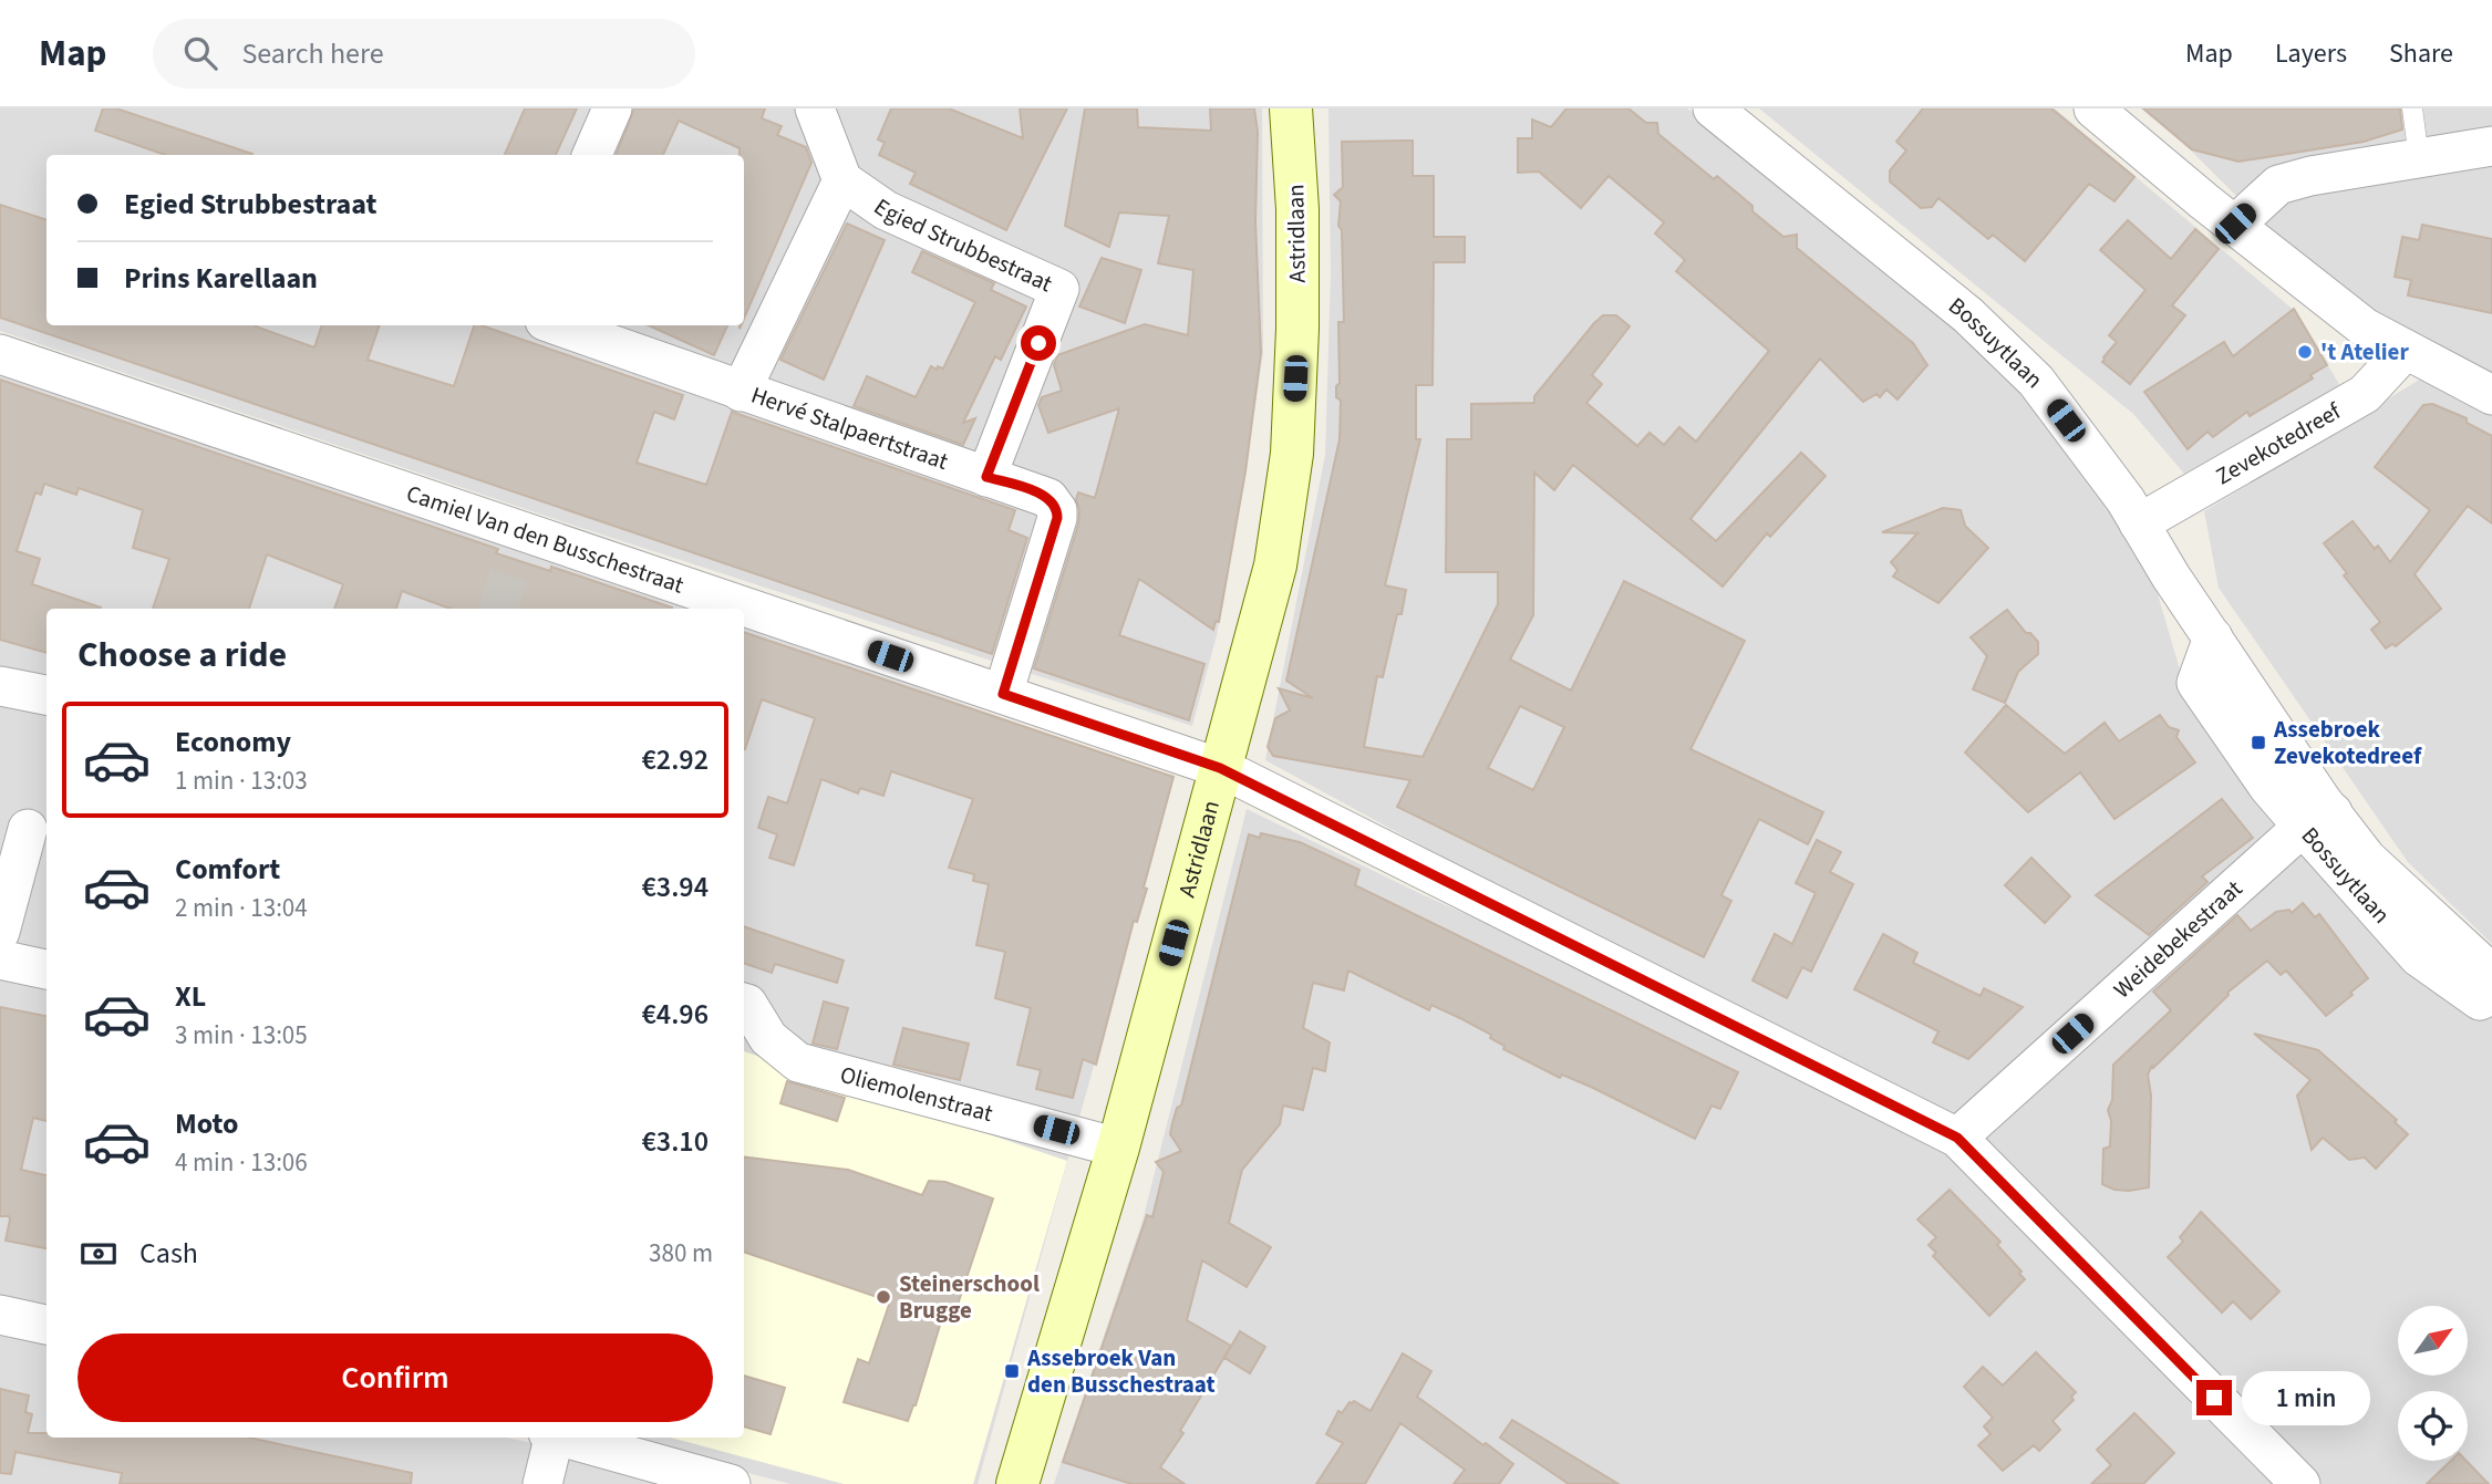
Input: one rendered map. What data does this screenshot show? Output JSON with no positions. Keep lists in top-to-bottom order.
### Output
{
  "streets": {
    "main road": ["Astridlaan"],
    "street": [
      "Egied Strubbestraat",
      "Bossuytlaan",
      "Hervé Stalpaertstraat",
      "Zevekotedreef",
      "Camiel Van den Busschestraat",
      "Weidebekestraat",
      "Oliemolenstraat"
    ]
  },
  "crossings": [
    ["Astridlaan", "Camiel Van den Busschestraat"],
    ["Astridlaan", "Oliemolenstraat"],
    ["Egied Strubbestraat", "Hervé Stalpaertstraat"],
    ["Bossuytlaan", "Zevekotedreef"],
    ["Bossuytlaan", "Weidebekestraat"],
    ["Hervé Stalpaertstraat", "Camiel Van den Busschestraat"],
    ["Camiel Van den Busschestraat", "Weidebekestraat"]
  ],
  "places": {
    "other": ["'t Atelier", "Steinerschool Brugge"],
    "transit": ["Assebroek Zevekotedreef", "Assebroek Van den Busschestraat"]
  },
  "north": "top right",
  "page": {
    "header": "Map",
    "search": "Search here",
    "nav": ["Map", "Layers", "Share"],
    "banner": ["Egied Strubbestraat", "Prins Karellaan"],
    "heading": "Choose a ride",
    "list": [
      {
        "name": "Economy",
        "note": "1 min · 13:03",
        "value": "€2.92"
      },
      {
        "name": "Comfort",
        "note": "2 min · 13:04",
        "value": "€3.94"
      },
      {
        "name": "XL",
        "note": "3 min · 13:05",
        "value": "€4.96"
      },
      {
        "name": "Moto",
        "note": "4 min · 13:06",
        "value": "€3.10"
      }
    ],
    "pay": ["Cash", "380 m"],
    "buttons": "Confirm",
    "bubble": "1 min"
  }
}
